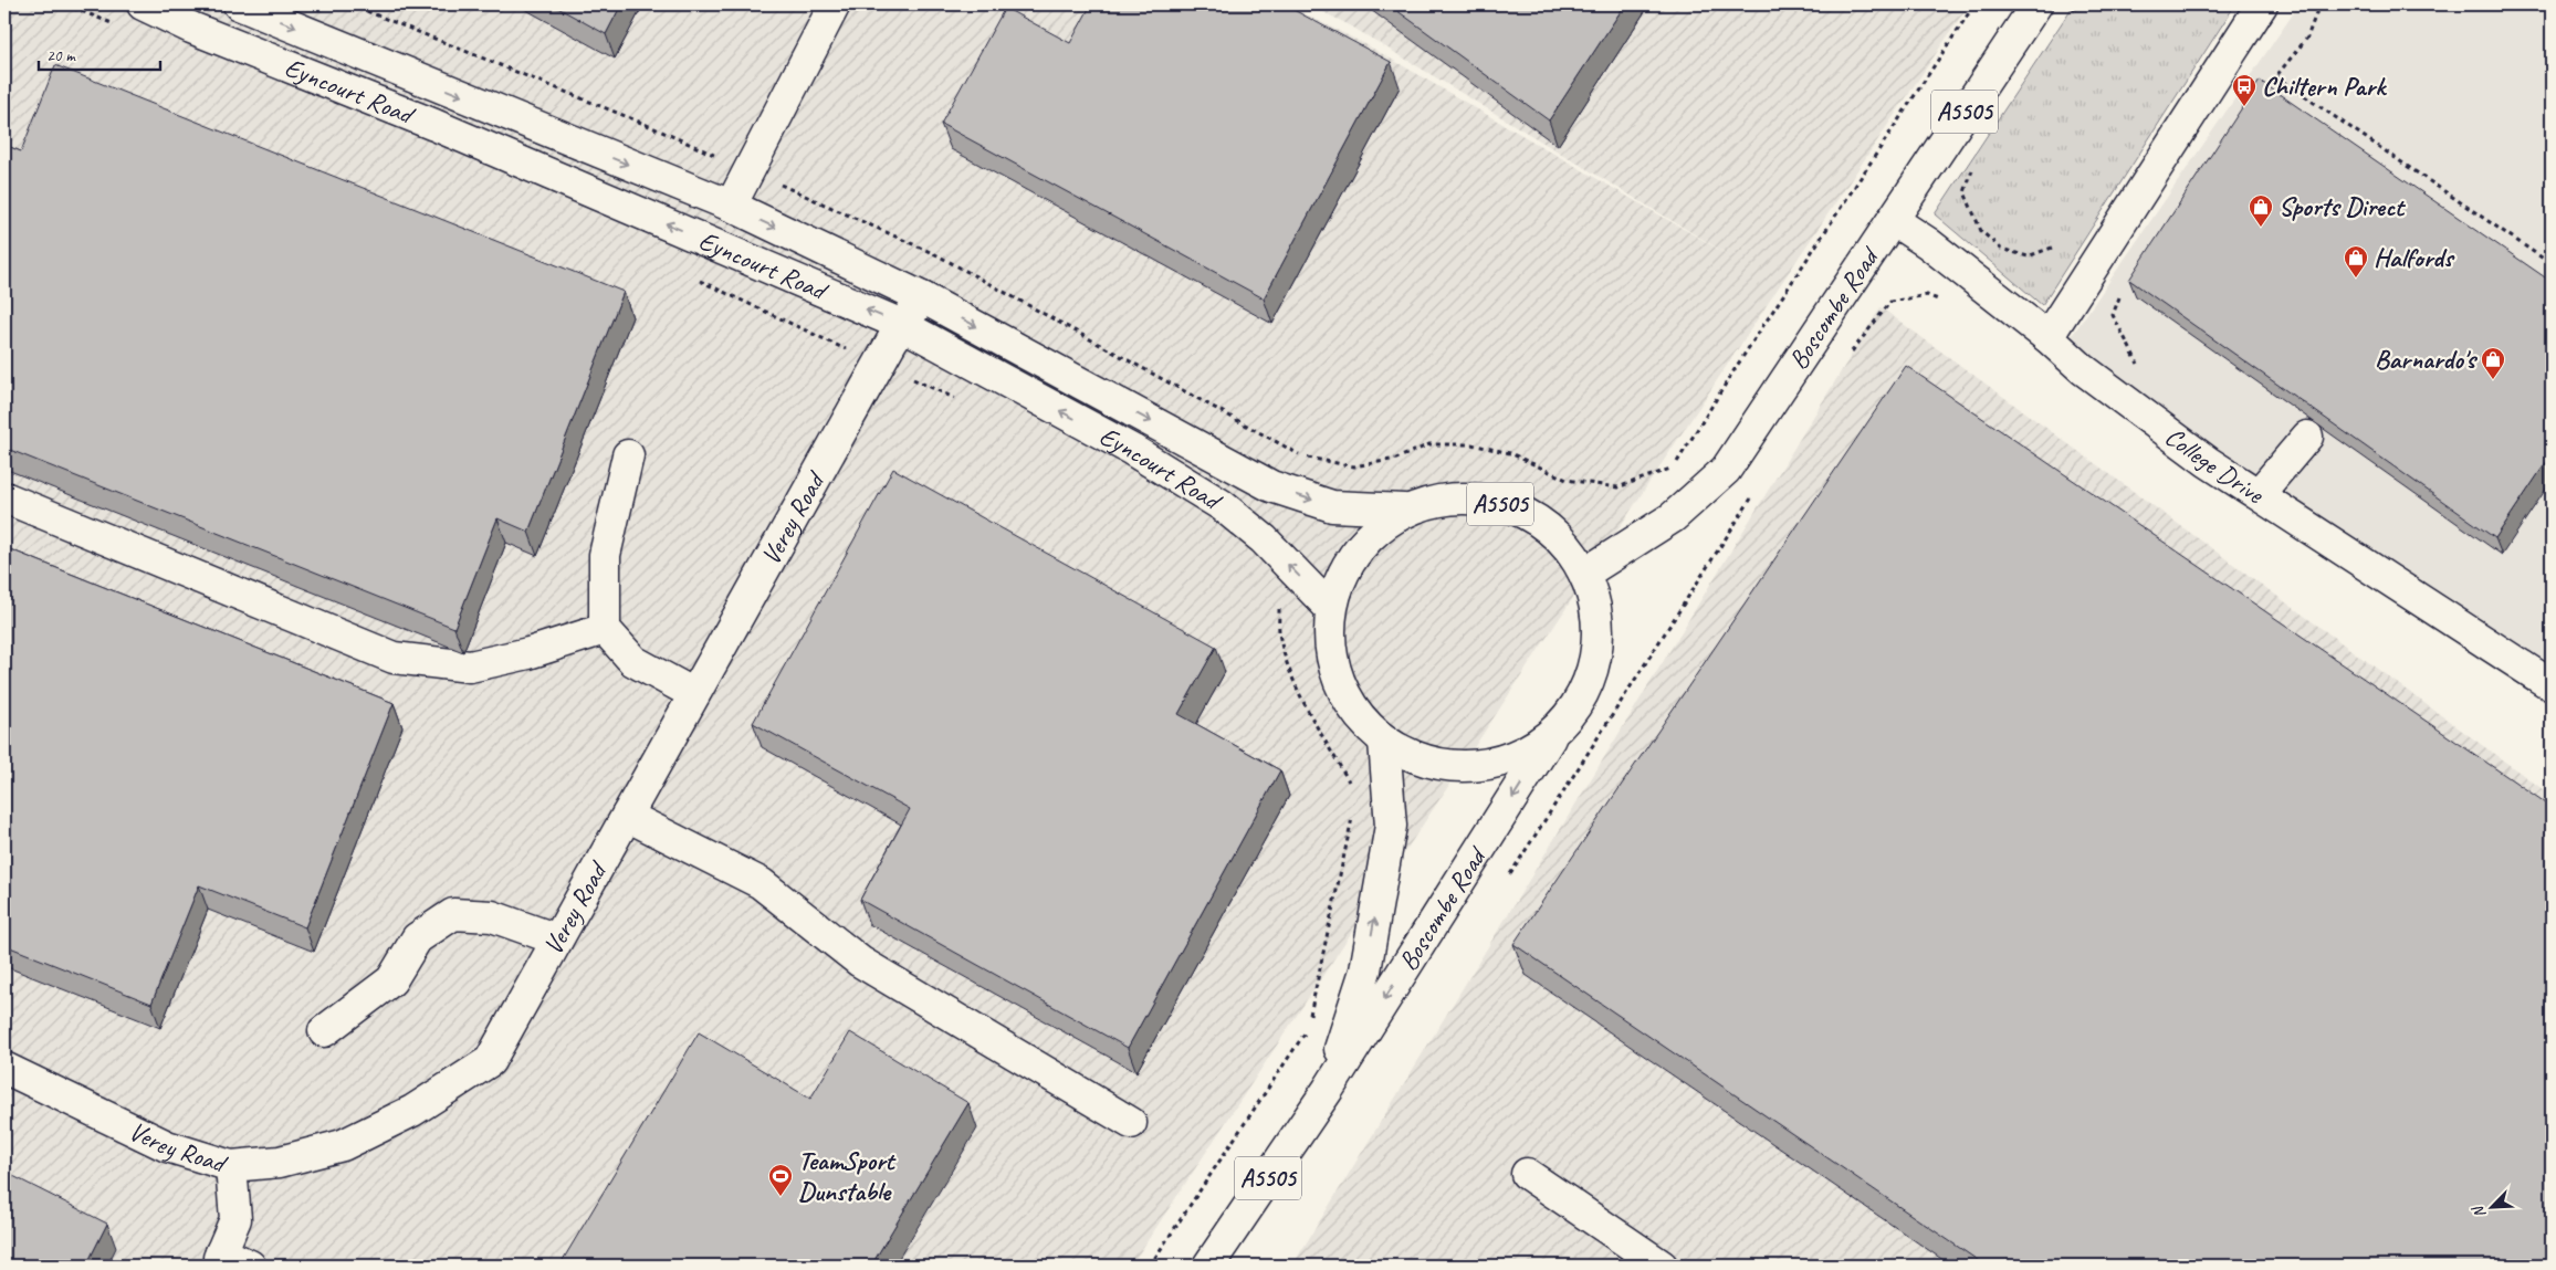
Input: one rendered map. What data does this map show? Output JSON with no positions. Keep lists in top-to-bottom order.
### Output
{
  "streets": {
    "street": [
      "Eyncourt Road",
      "A5505",
      "Boscombe Road",
      "College Drive",
      "Verey Road"
    ]
  },
  "crossings": [
    ["Eyncourt Road", "A5505"],
    ["Eyncourt Road", "Verey Road"],
    ["A5505", "Boscombe Road"],
    ["Boscombe Road", "College Drive"]
  ],
  "places": {
    "bus stop": ["Chiltern Park"],
    "shop": ["Sports Direct", "Halfords", "Barnardo's"],
    "sports": ["TeamSport Dunstable"]
  },
  "scale_bar": "20 m",
  "north": "bottom left"
}
